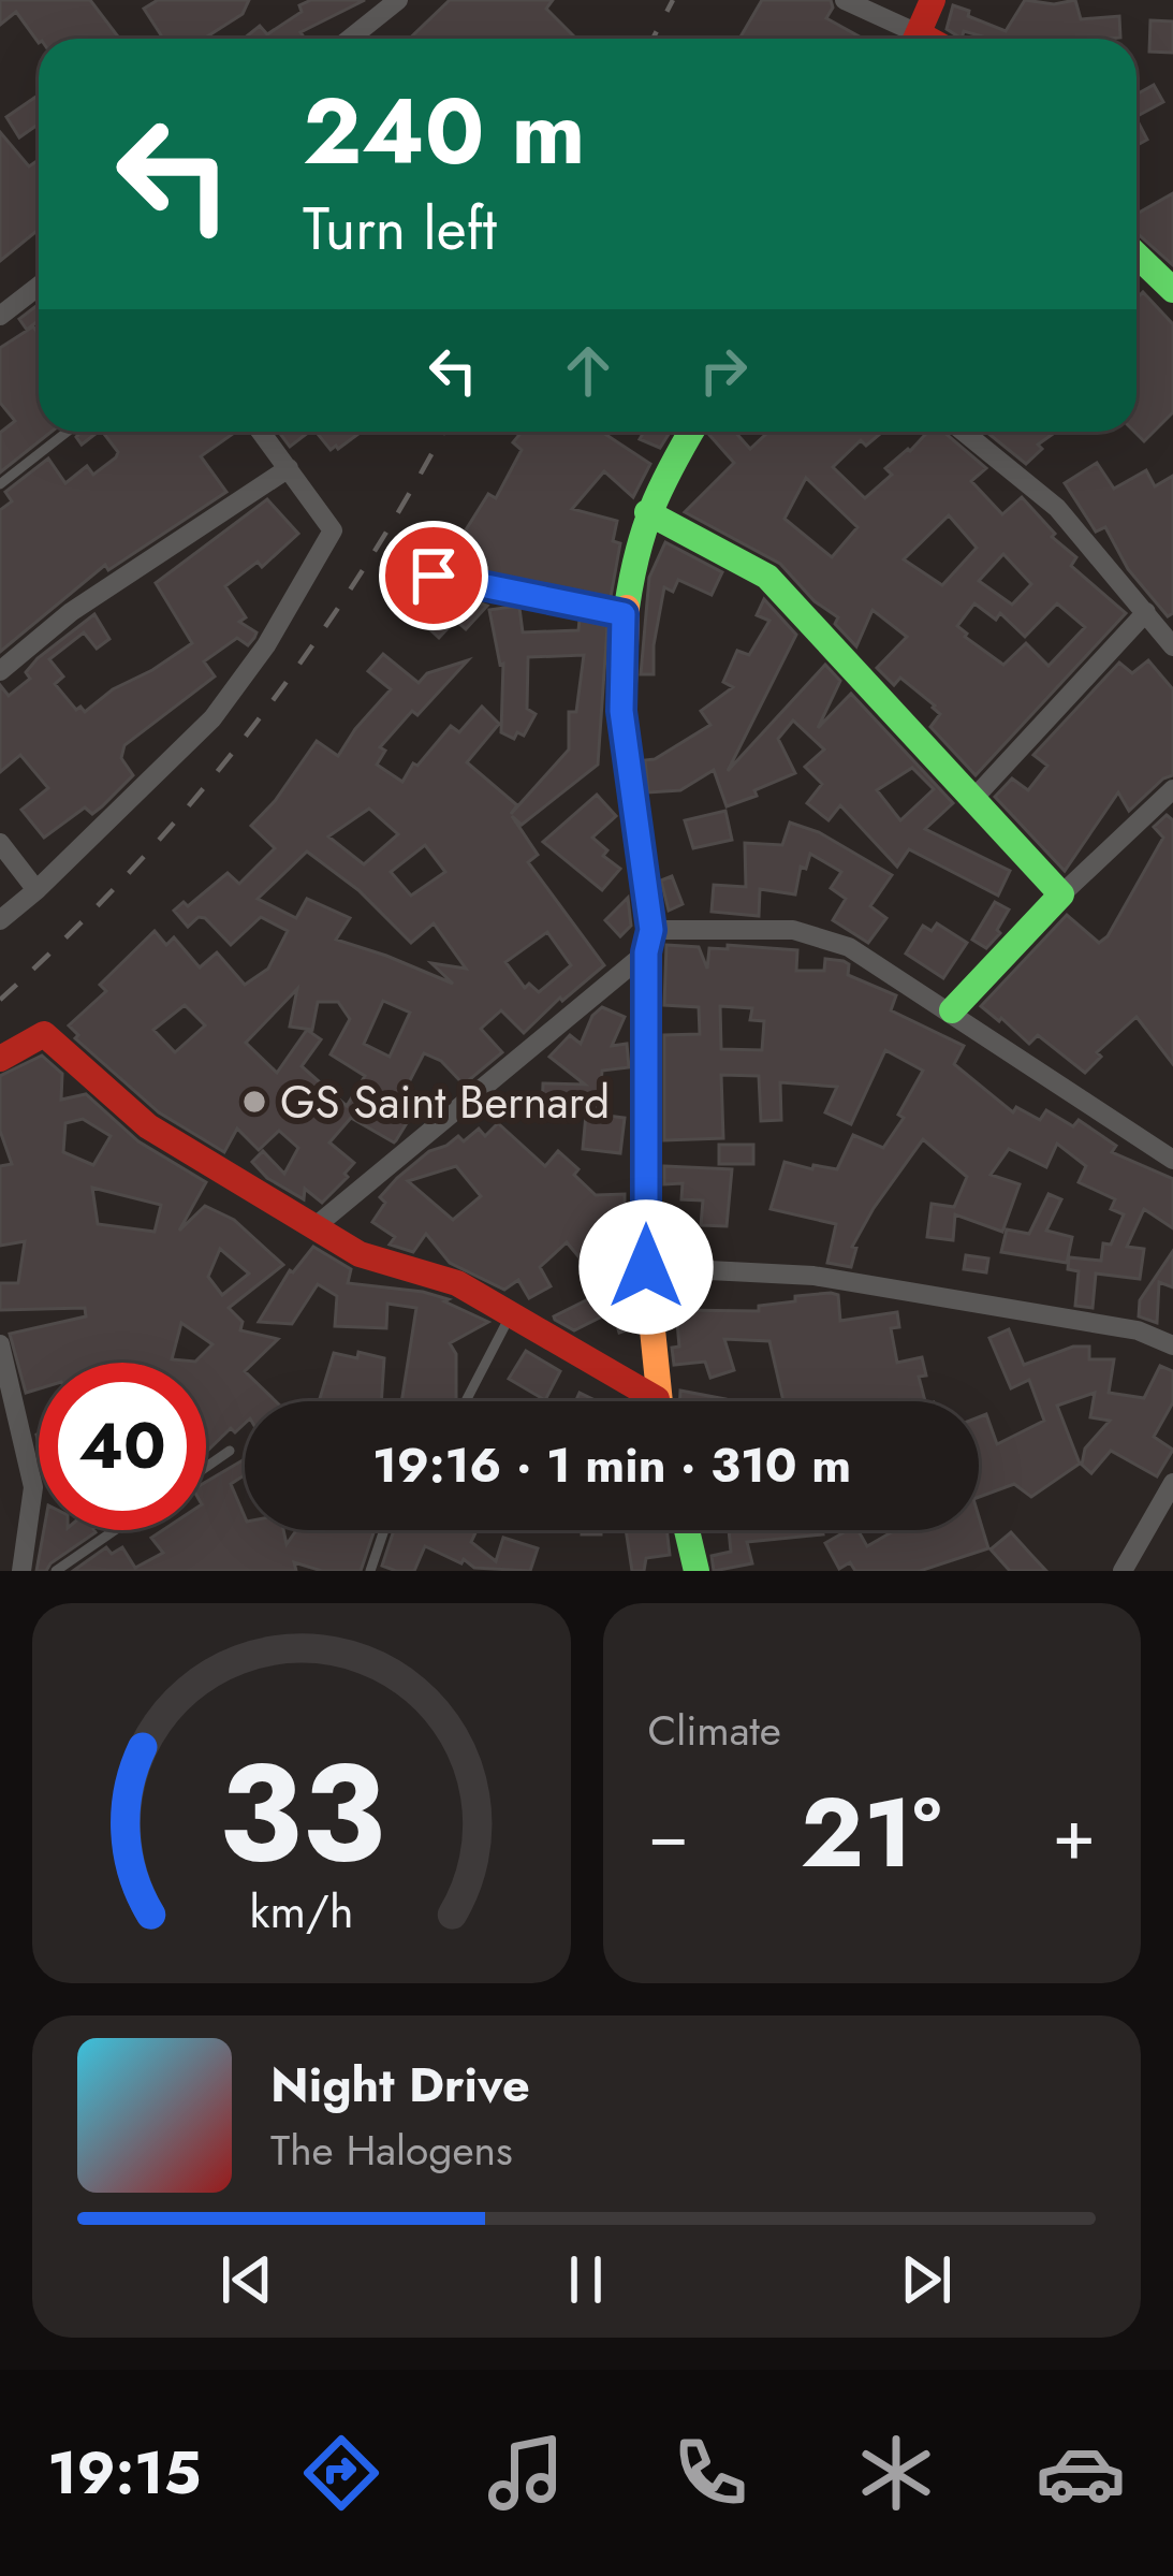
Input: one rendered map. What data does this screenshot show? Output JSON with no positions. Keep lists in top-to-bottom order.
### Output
{
  "places": ["GS Saint Bernard"],
  "page": {
    "turn": ["240 m", "Turn left"],
    "limit": "40",
    "trip": "19:16 · 1 min · 310 m",
    "tile": "Climate",
    "heat": ["−", "21°", "+"],
    "song": ["Night Drive", "The Halogens"],
    "tabs": "19:15",
    "gauge": ["33", "km/h"]
  }
}
